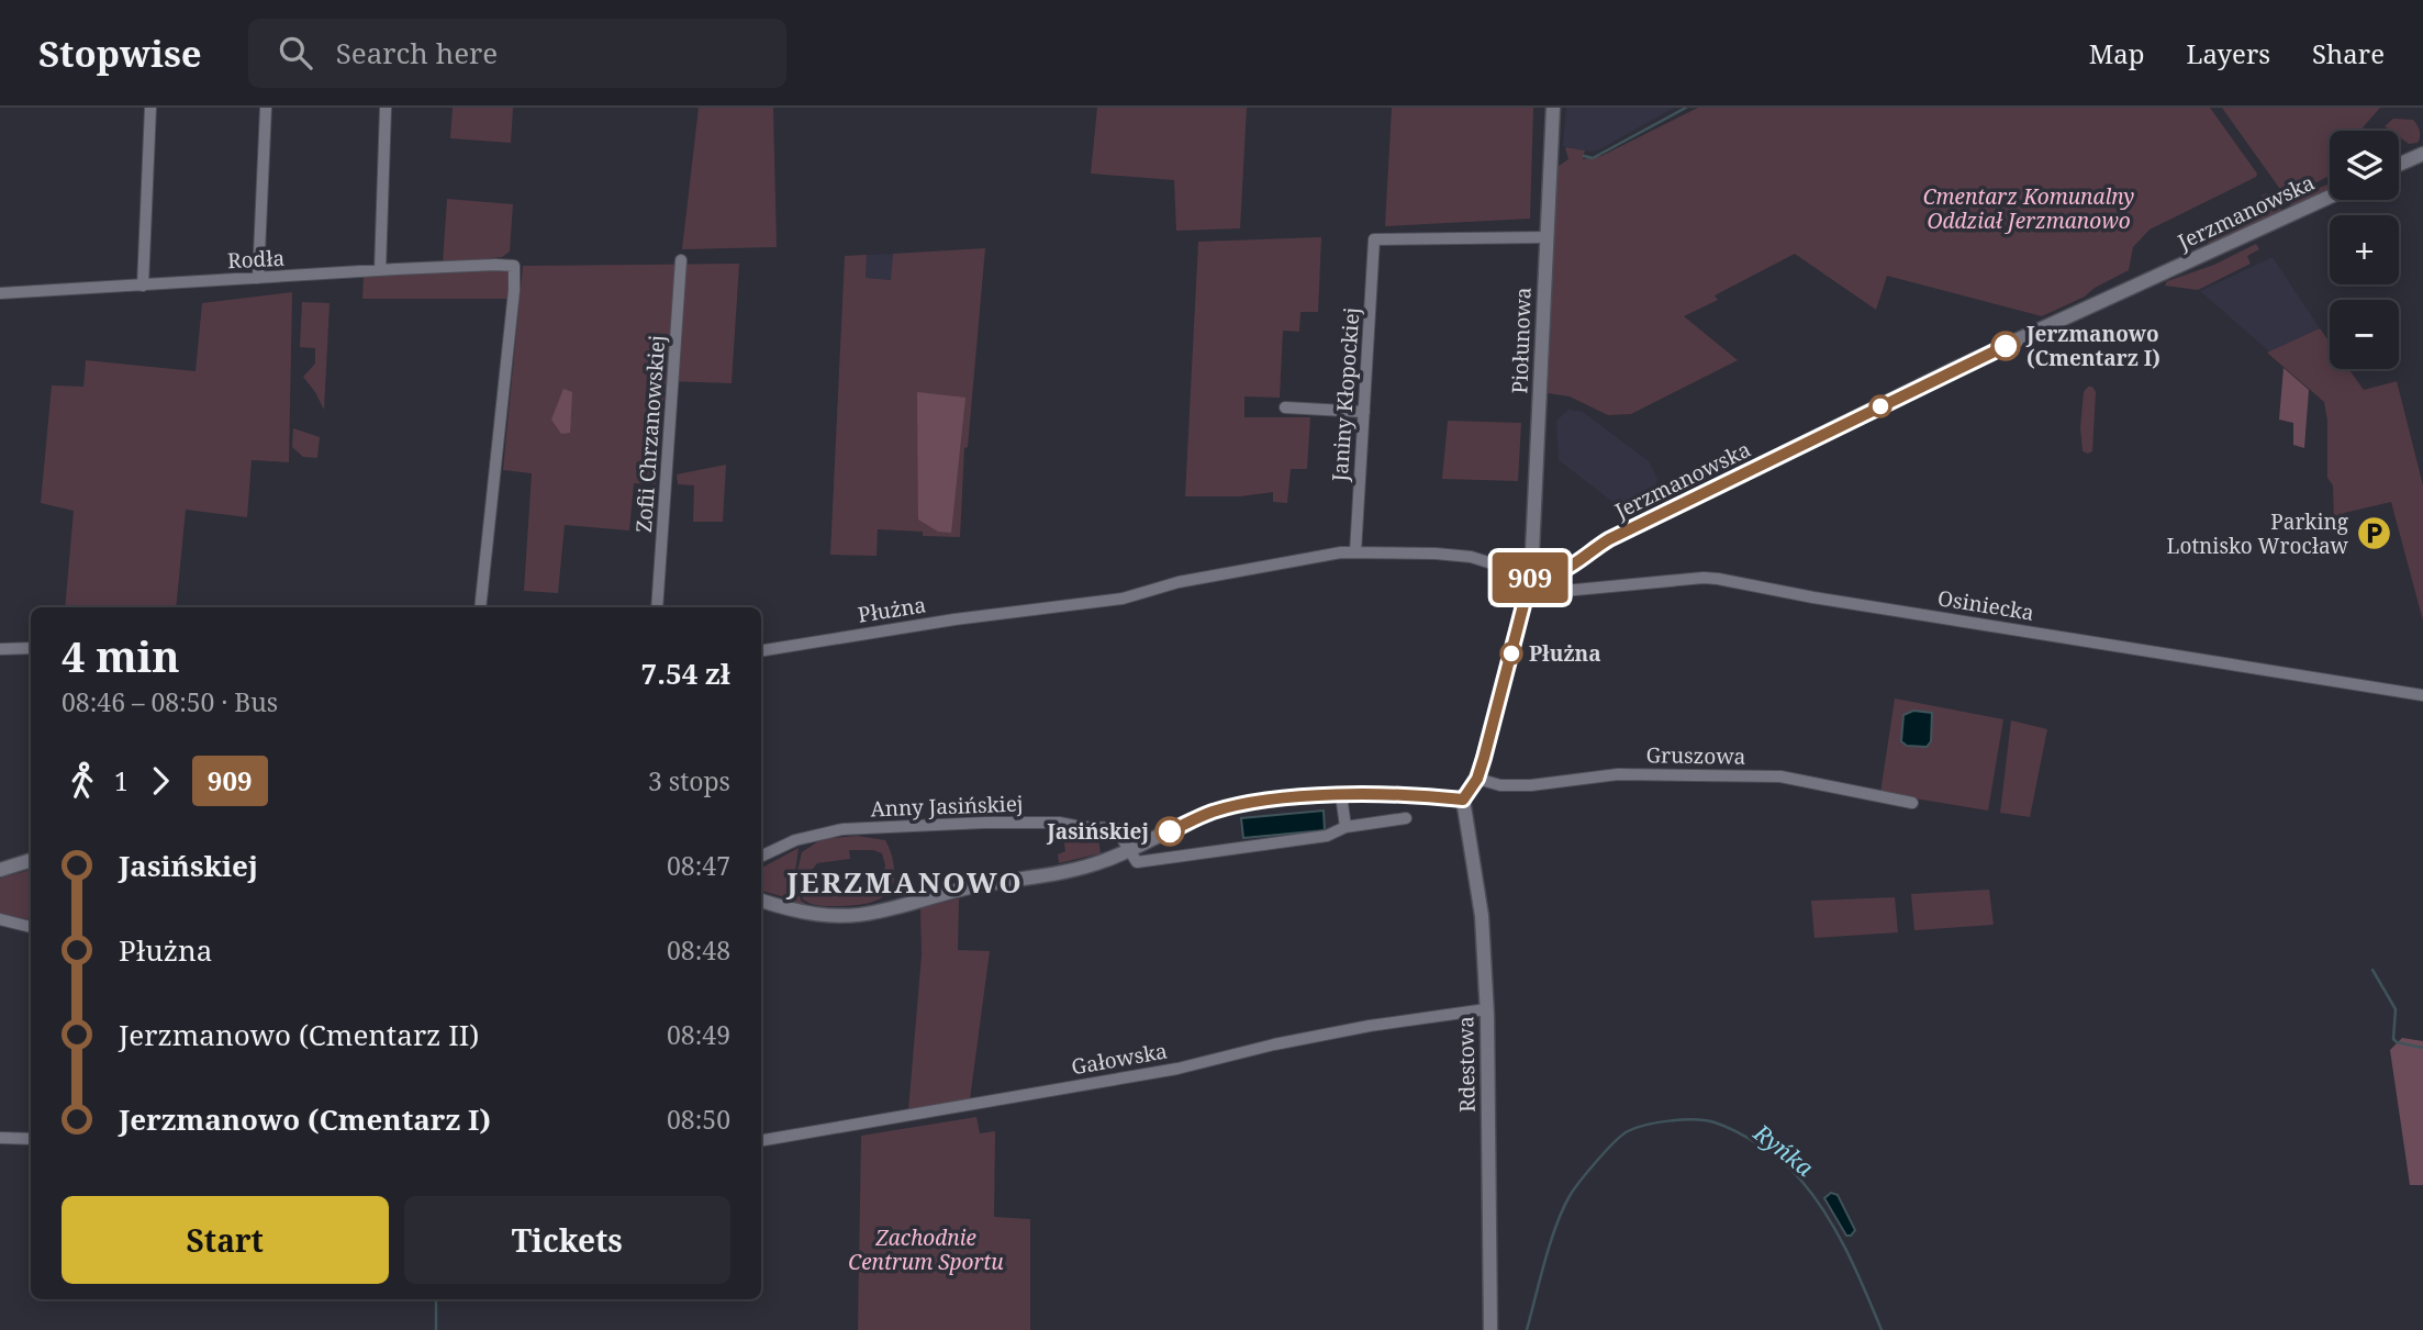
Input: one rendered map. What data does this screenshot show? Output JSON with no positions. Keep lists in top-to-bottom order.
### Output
{
  "streets": {
    "street": [
      "Jerzmanowska",
      "Rodła",
      "Piołunowa",
      "Janiny Kłopockiej",
      "Zofii Chrzanowskiej",
      "Osiniecka",
      "Płużna",
      "Gruszowa",
      "Anny Jasińskiej",
      "Gałowska",
      "Rdestowa"
    ]
  },
  "crossings": [
    ["Jerzmanowska", "Osiniecka"],
    ["Piołunowa", "Janiny Kłopockiej"],
    ["Piołunowa", "Płużna"],
    ["Janiny Kłopockiej", "Płużna"],
    ["Gałowska", "Rdestowa"]
  ],
  "districts": ["JERZMANOWO"],
  "water": ["Ryńka"],
  "parks": ["Cmentarz Komunalny Oddział Jerzmanowo", "Zachodnie Centrum Sportu"],
  "places": {
    "other": ["Jerzmanowo (Cmentarz I)", "Płużna", "Jasińskiej"],
    "parking": ["Parking Lotnisko Wrocław"]
  },
  "lines": ["bus line 909"],
  "page": {
    "header": "Stopwise",
    "search": "Search here",
    "nav": ["Map", "Layers", "Share"],
    "on_map": "909",
    "map_buttons": ["+", "−"],
    "heading": ["4 min", "08:46 – 08:50 · Bus", "7.54 zł"],
    "legs": ["1", "909", "3 stops"],
    "list": [
      {
        "name": "Jasińskiej",
        "value": "08:47"
      },
      {
        "name": "Płużna",
        "value": "08:48"
      },
      {
        "name": "Jerzmanowo (Cmentarz II)",
        "value": "08:49"
      },
      {
        "name": "Jerzmanowo (Cmentarz I)",
        "value": "08:50"
      }
    ],
    "buttons": ["Start", "Tickets"]
  }
}
